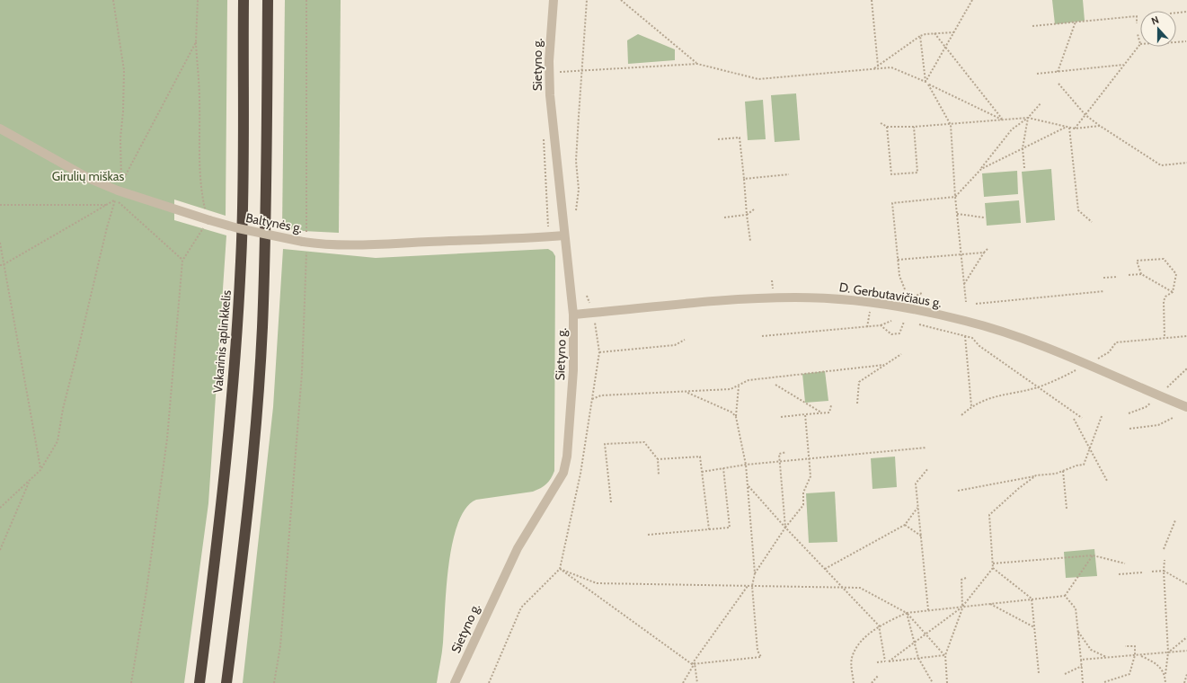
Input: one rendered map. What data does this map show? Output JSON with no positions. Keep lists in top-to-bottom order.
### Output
{
  "streets": {
    "highway": ["Vakarinis aplinkkelis"],
    "street": ["Sietyno g.", "Baltynės g.", "D. Gerbutavičiaus g."]
  },
  "crossings": [
    ["Sietyno g.", "Baltynės g."],
    ["Sietyno g.", "D. Gerbutavičiaus g."]
  ],
  "parks": ["Girulių miškas"],
  "north": "top"
}
